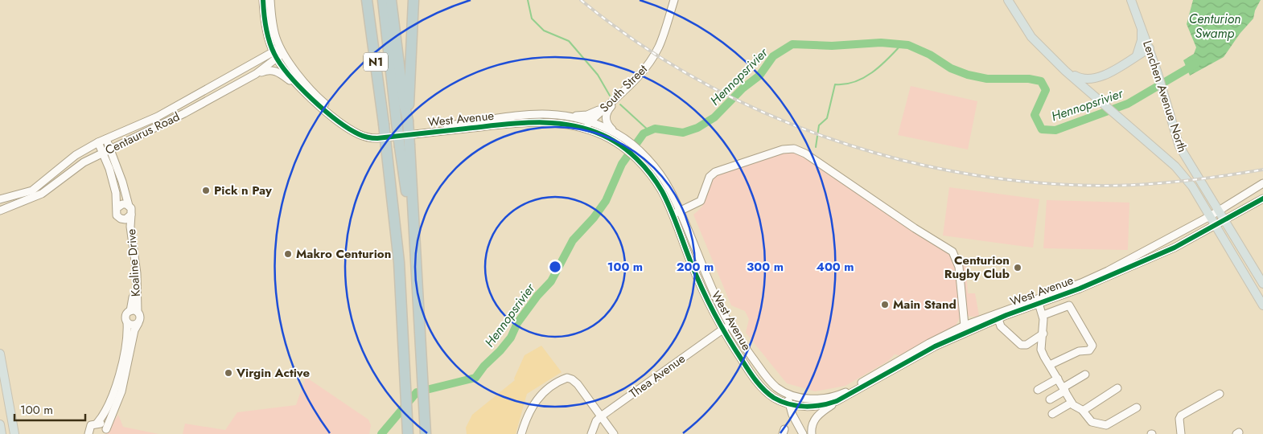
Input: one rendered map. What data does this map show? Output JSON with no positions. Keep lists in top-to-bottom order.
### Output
{
  "streets": {
    "highway": ["N1"],
    "main road": ["Lenchen Avenue North"],
    "street": [
      "South Street",
      "West Avenue",
      "Centaurus Road",
      "Koaline Drive",
      "Thea Avenue"
    ]
  },
  "crossings": [
    ["South Street", "West Avenue"],
    ["Lenchen Avenue North", "West Avenue"],
    ["West Avenue", "Centaurus Road"],
    ["West Avenue", "Thea Avenue"]
  ],
  "water": ["Centurion Swamp", "Hennopsrivier"],
  "places": [
    "Pick n Pay",
    "Makro Centurion",
    "Centurion Rugby Club",
    "Main Stand",
    "Virgin Active"
  ],
  "scale_bar": "100 m",
  "rings": [
    "100 m",
    "200 m",
    "300 m",
    "400 m"
  ]
}
